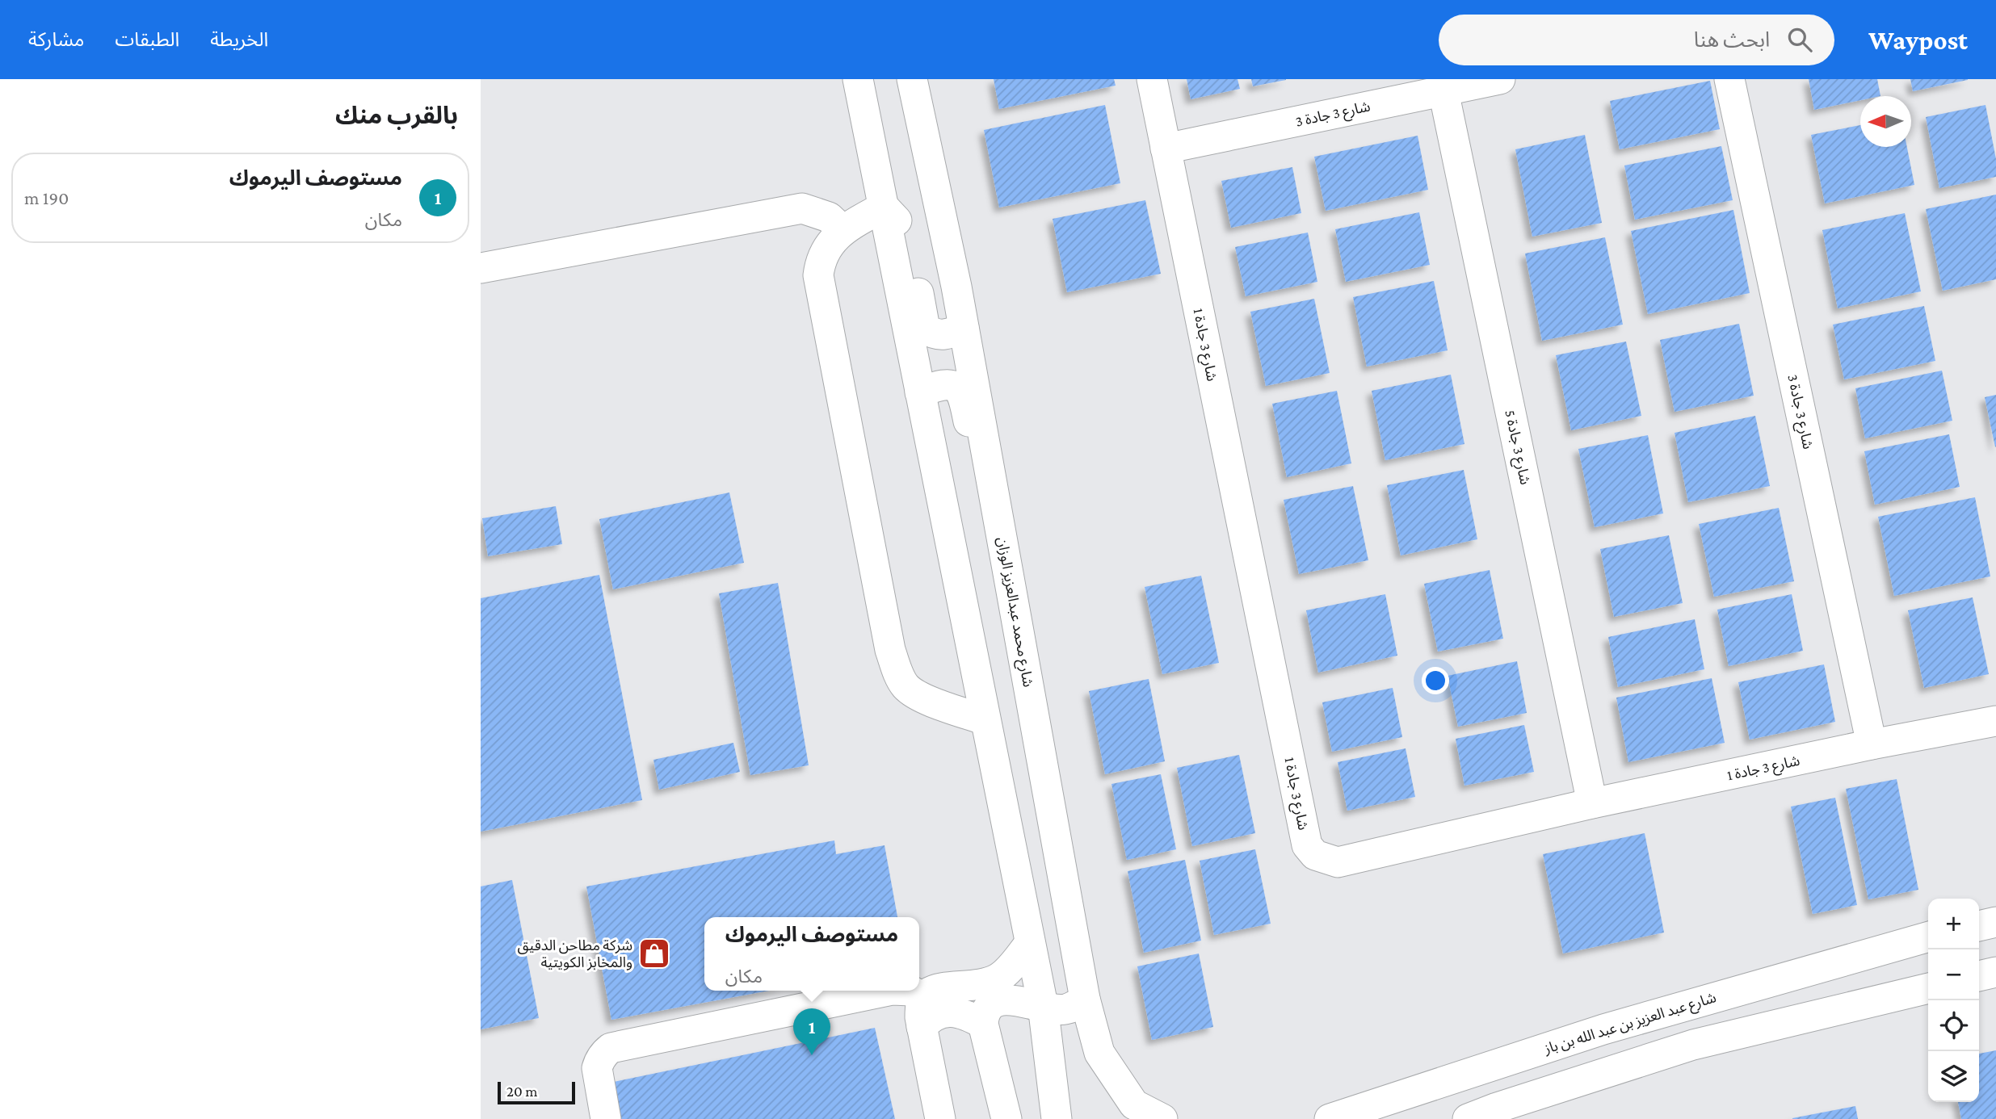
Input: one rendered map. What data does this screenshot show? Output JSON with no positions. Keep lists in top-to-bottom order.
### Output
{
  "streets": {
    "street": [
      "شارع 3 جادة 3",
      "شارع 3 جادة 1",
      "شارع 3 جادة 5",
      "شارع محمد عبدالعزيز الوزان",
      "شارع عبد العزيز بن عبد الله بن باز"
    ]
  },
  "crossings": [
    ["شارع 3 جادة 3", "شارع 3 جادة 1"],
    ["شارع 3 جادة 3", "شارع 3 جادة 5"],
    ["شارع 3 جادة 1", "شارع 3 جادة 5"]
  ],
  "places": {
    "shop": ["شركة مطاحن الدقيق والمخابز الكويتية"]
  },
  "scale_bar": "20 m",
  "north": "left",
  "page": {
    "header": "Waypost",
    "search": "ابحث هنا",
    "nav": ["الخريطة", "الطبقات", "مشاركة"],
    "heading": "بالقرب منك",
    "list": [
      {
        "mark": "1",
        "name": "مستوصف اليرموك",
        "note": "مكان",
        "value": "190 m"
      }
    ],
    "map_buttons": ["+", "−"],
    "popup": ["مستوصف اليرموك", "مكان"],
    "pins": "1",
    "scale": "20 m"
  }
}
